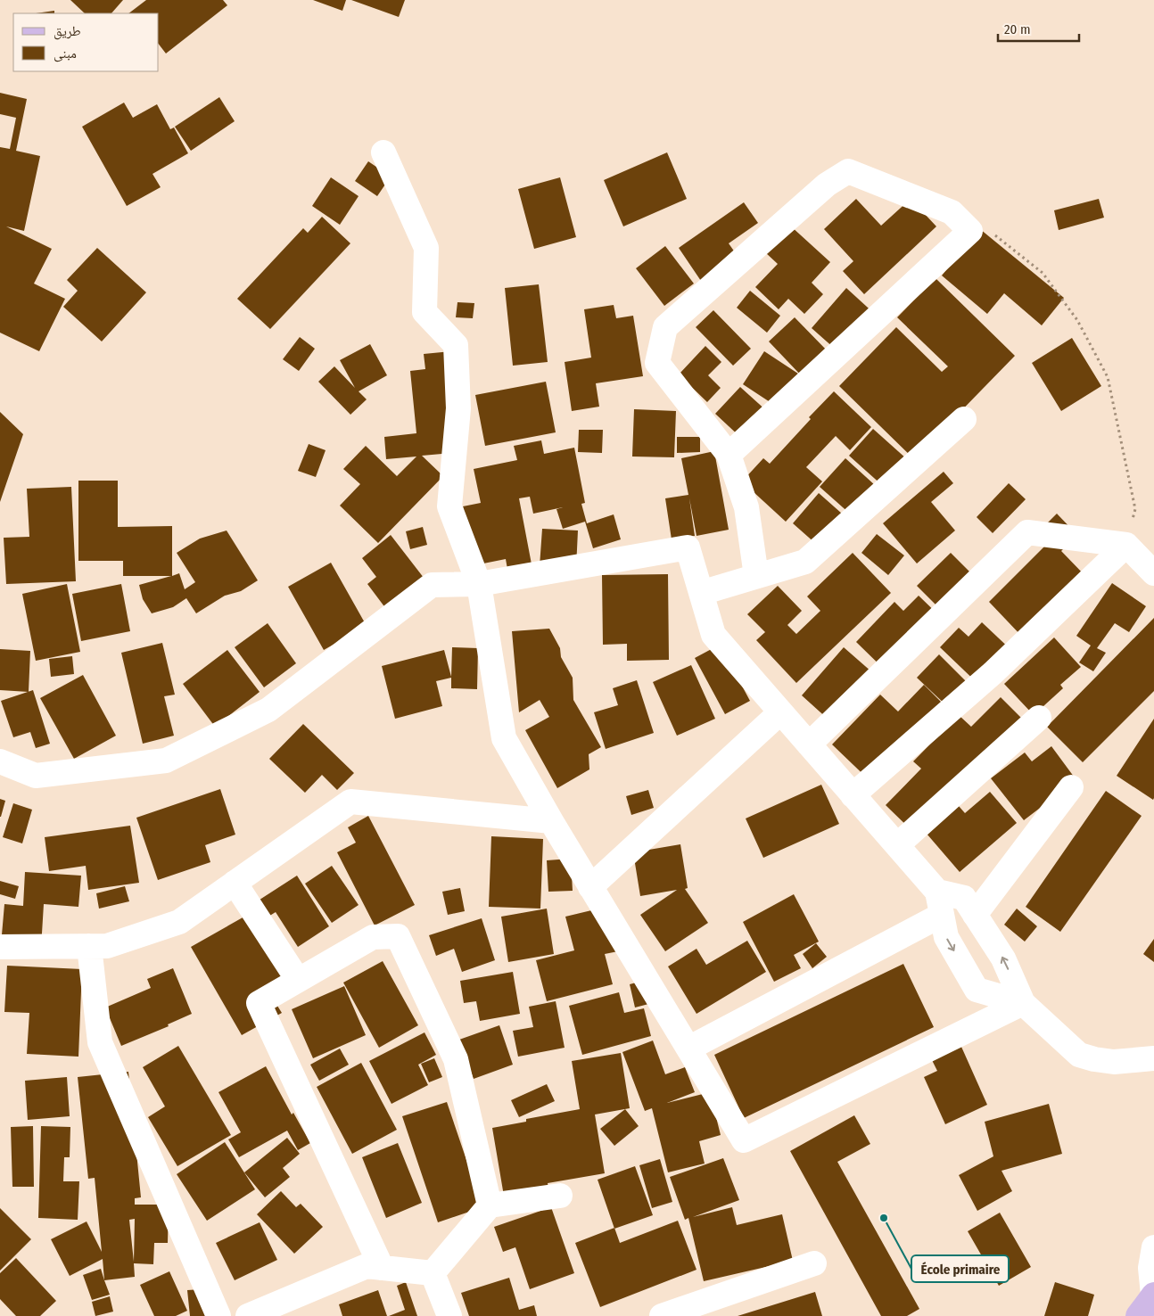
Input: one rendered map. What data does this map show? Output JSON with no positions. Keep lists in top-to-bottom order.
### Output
{
  "places": ["École primaire"],
  "legend": ["طريق", "مبنى"],
  "scale_bar": "20 m"
}
